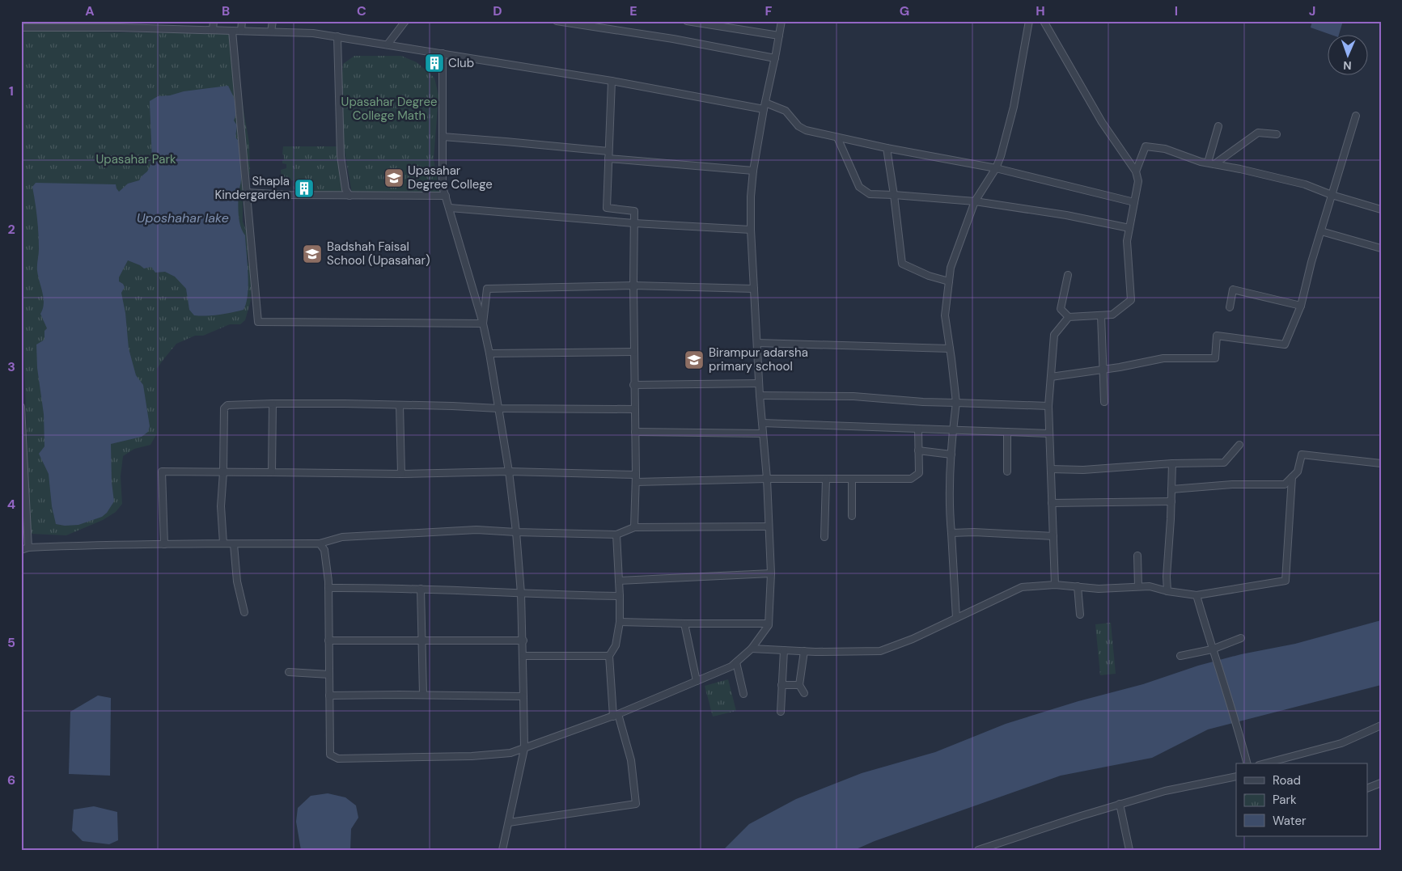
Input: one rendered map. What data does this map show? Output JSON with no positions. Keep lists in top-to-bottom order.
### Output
{
  "water": ["Uposhahar lake"],
  "parks": ["Upasahar Degree College Math", "Upasahar Park"],
  "places": {
    "building": ["Club", "Shapla Kindergarden"],
    "school or university": ["Upasahar Degree College", "Badshah Faisal School (Upasahar)", "Birampur adarsha primary school"]
  },
  "legend": ["Road", "Park", "Water"],
  "north": "bottom",
  "grid": {
    "columns": [
      "A",
      "B",
      "C",
      "D",
      "E",
      "F",
      "G",
      "H",
      "I",
      "J"
    ],
    "rows": [
      "1",
      "2",
      "3",
      "4",
      "5",
      "6"
    ]
  }
}
